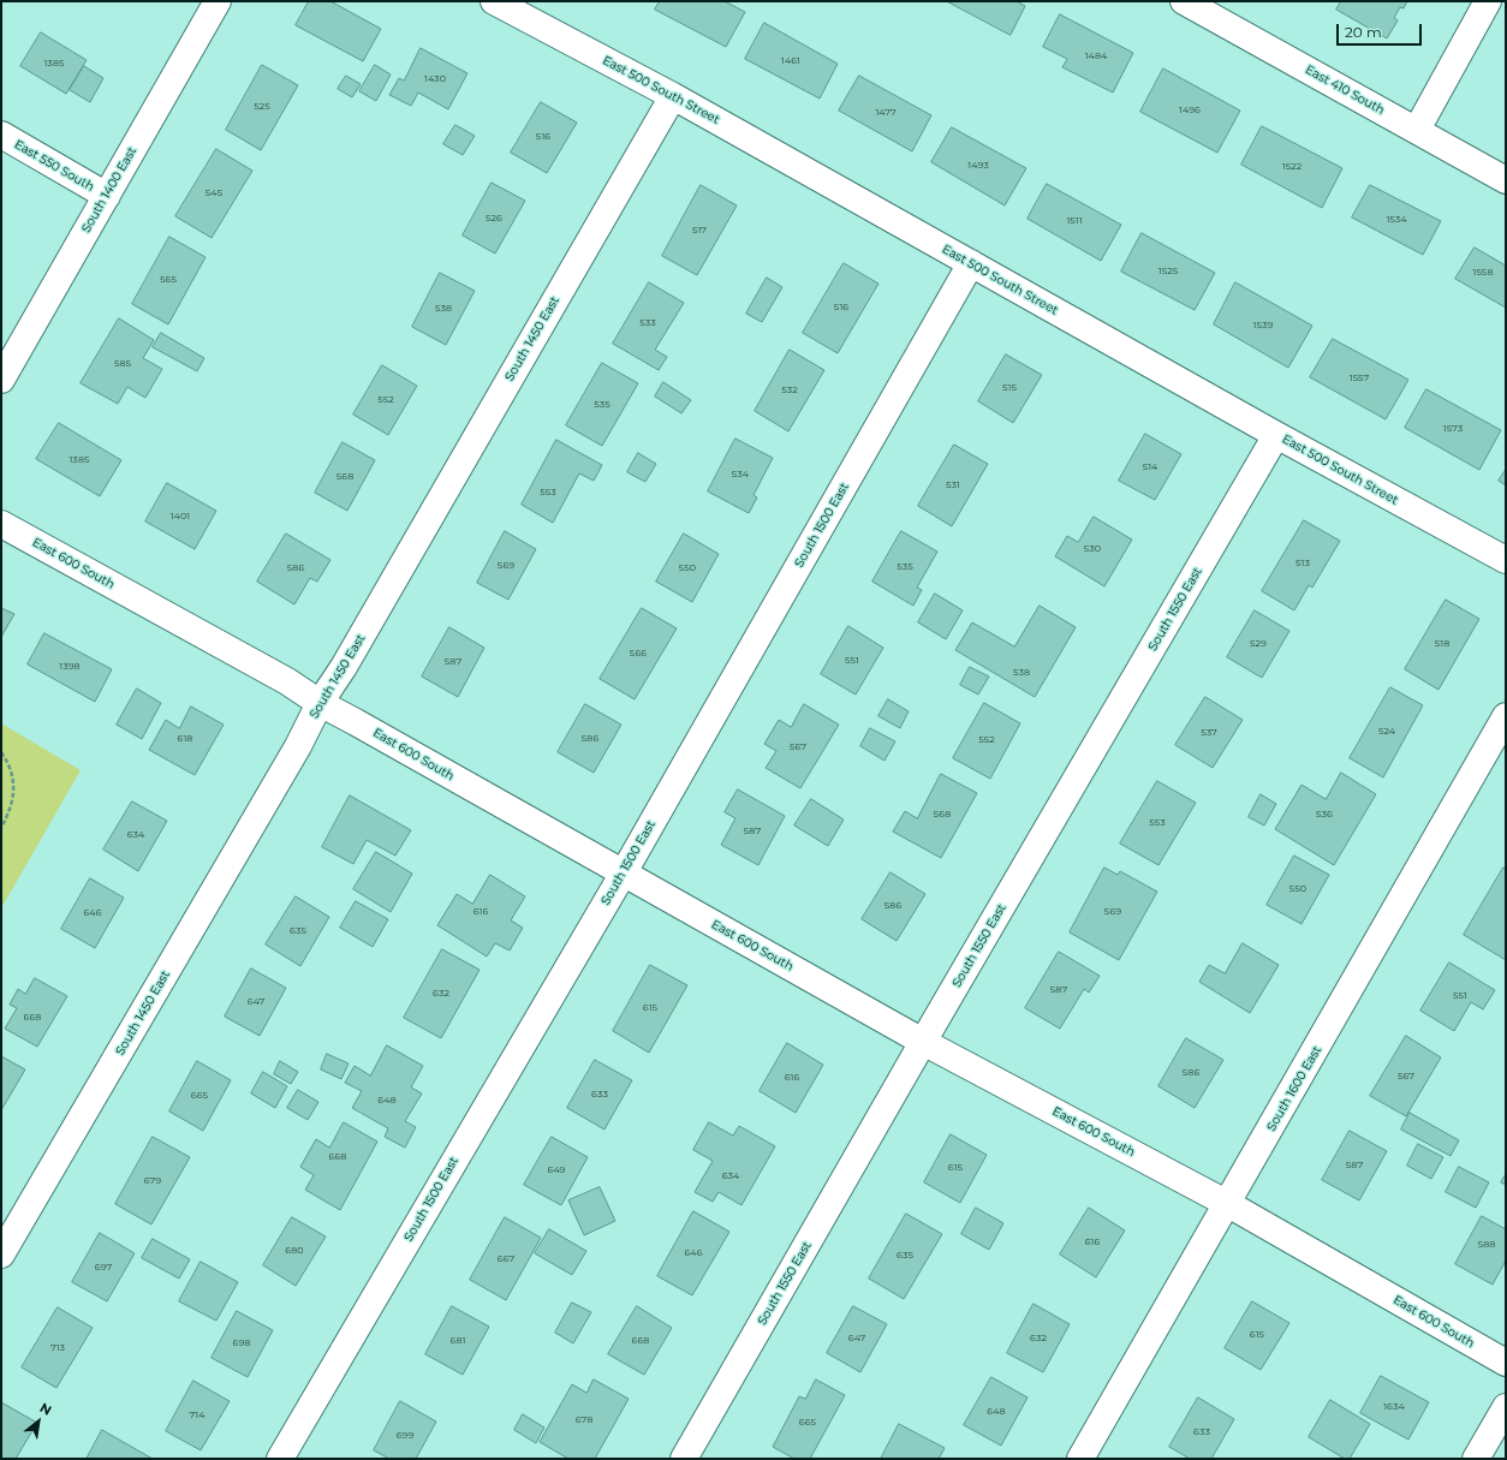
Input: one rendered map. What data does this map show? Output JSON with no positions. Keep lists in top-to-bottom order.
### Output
{
  "streets": {
    "street": [
      "East 500 South Street",
      "East 410 South",
      "East 550 South",
      "South 1400 East",
      "South 1450 East",
      "South 1500 East",
      "East 600 South",
      "South 1550 East",
      "South 1600 East"
    ]
  },
  "crossings": [
    ["East 500 South Street", "South 1450 East"],
    ["East 500 South Street", "South 1500 East"],
    ["East 500 South Street", "South 1550 East"],
    ["East 550 South", "South 1400 East"],
    ["South 1450 East", "East 600 South"],
    ["South 1500 East", "East 600 South"],
    ["East 600 South", "South 1550 East"],
    ["East 600 South", "South 1600 East"]
  ],
  "house_numbers": [
    "1484",
    "1461",
    "1385",
    "1430",
    "525",
    "1496",
    "1477",
    "516",
    "1493",
    "1522",
    "545",
    "526",
    "1534",
    "1511",
    "517",
    "1525",
    "1558",
    "565",
    "516",
    "538",
    "533",
    "1539",
    "585",
    "1557",
    "515",
    "532",
    "552",
    "535",
    "1573",
    "1385",
    "514",
    "534",
    "568",
    "531",
    "553",
    "1401",
    "530",
    "513",
    "569",
    "535",
    "586",
    "550",
    "529",
    "518",
    "566",
    "551",
    "587",
    "1398",
    "538",
    "524",
    "537",
    "618",
    "586",
    "552",
    "567",
    "568",
    "536",
    "553",
    "587",
    "634",
    "550",
    "586",
    "616",
    "569",
    "646",
    "635",
    "587",
    "632",
    "551",
    "647",
    "615",
    "668",
    "586",
    "567",
    "616",
    "633",
    "665",
    "648",
    "668",
    "587",
    "615",
    "649",
    "634",
    "679",
    "616",
    "588",
    "680",
    "646",
    "635",
    "667",
    "697",
    "615",
    "647",
    "632",
    "681",
    "668",
    "698",
    "713",
    "1634",
    "648",
    "714",
    "678",
    "665",
    "633",
    "699"
  ],
  "scale_bar": "20 m",
  "north": "top right"
}
